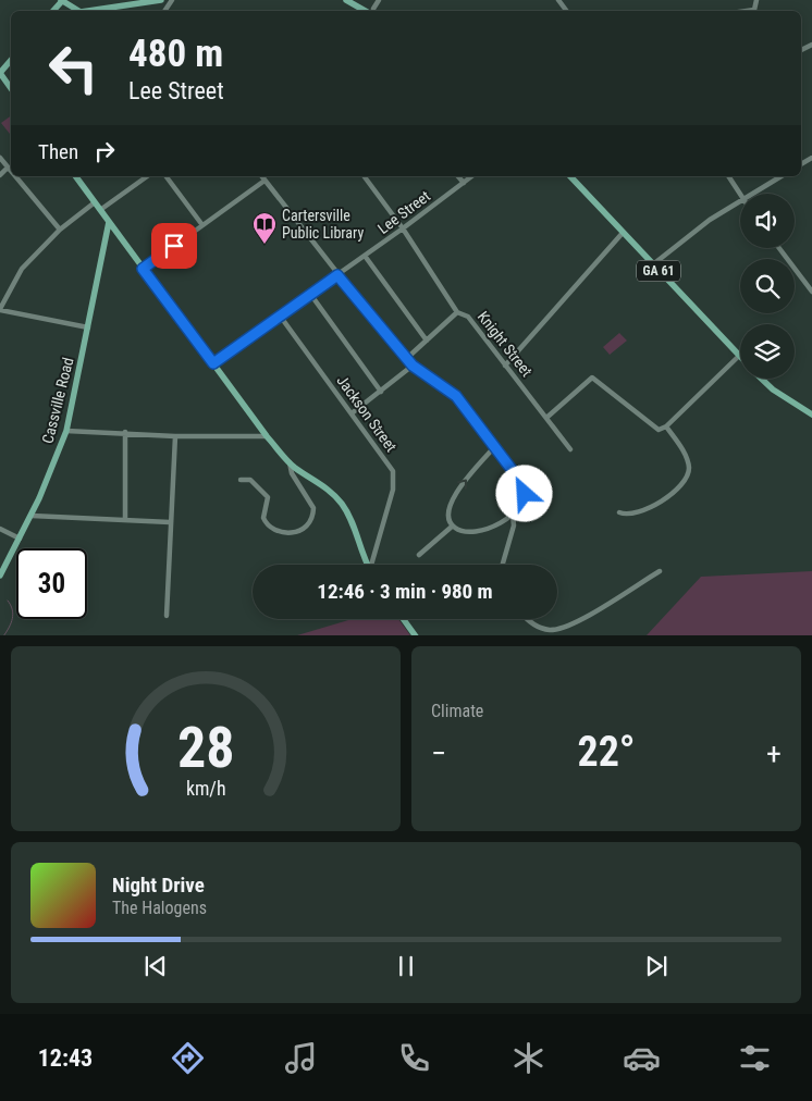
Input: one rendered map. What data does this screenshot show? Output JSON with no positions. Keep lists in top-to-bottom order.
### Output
{
  "streets": {
    "main road": ["GA 61", "Cassville Road"],
    "street": ["Lee Street", "Knight Street", "Jackson Street"]
  },
  "crossings": [
    ["Lee Street", "Knight Street"],
    ["Lee Street", "Jackson Street"]
  ],
  "places": {
    "library": ["Cartersville Public Library"]
  },
  "page": {
    "turn": ["480 m", "Lee Street"],
    "then": "Then",
    "limit": "30",
    "trip": "12:46 · 3 min · 980 m",
    "tile": "Climate",
    "heat": ["−", "22°", "+"],
    "song": ["Night Drive", "The Halogens"],
    "tabs": "12:43",
    "gauge": ["28", "km/h"]
  }
}
